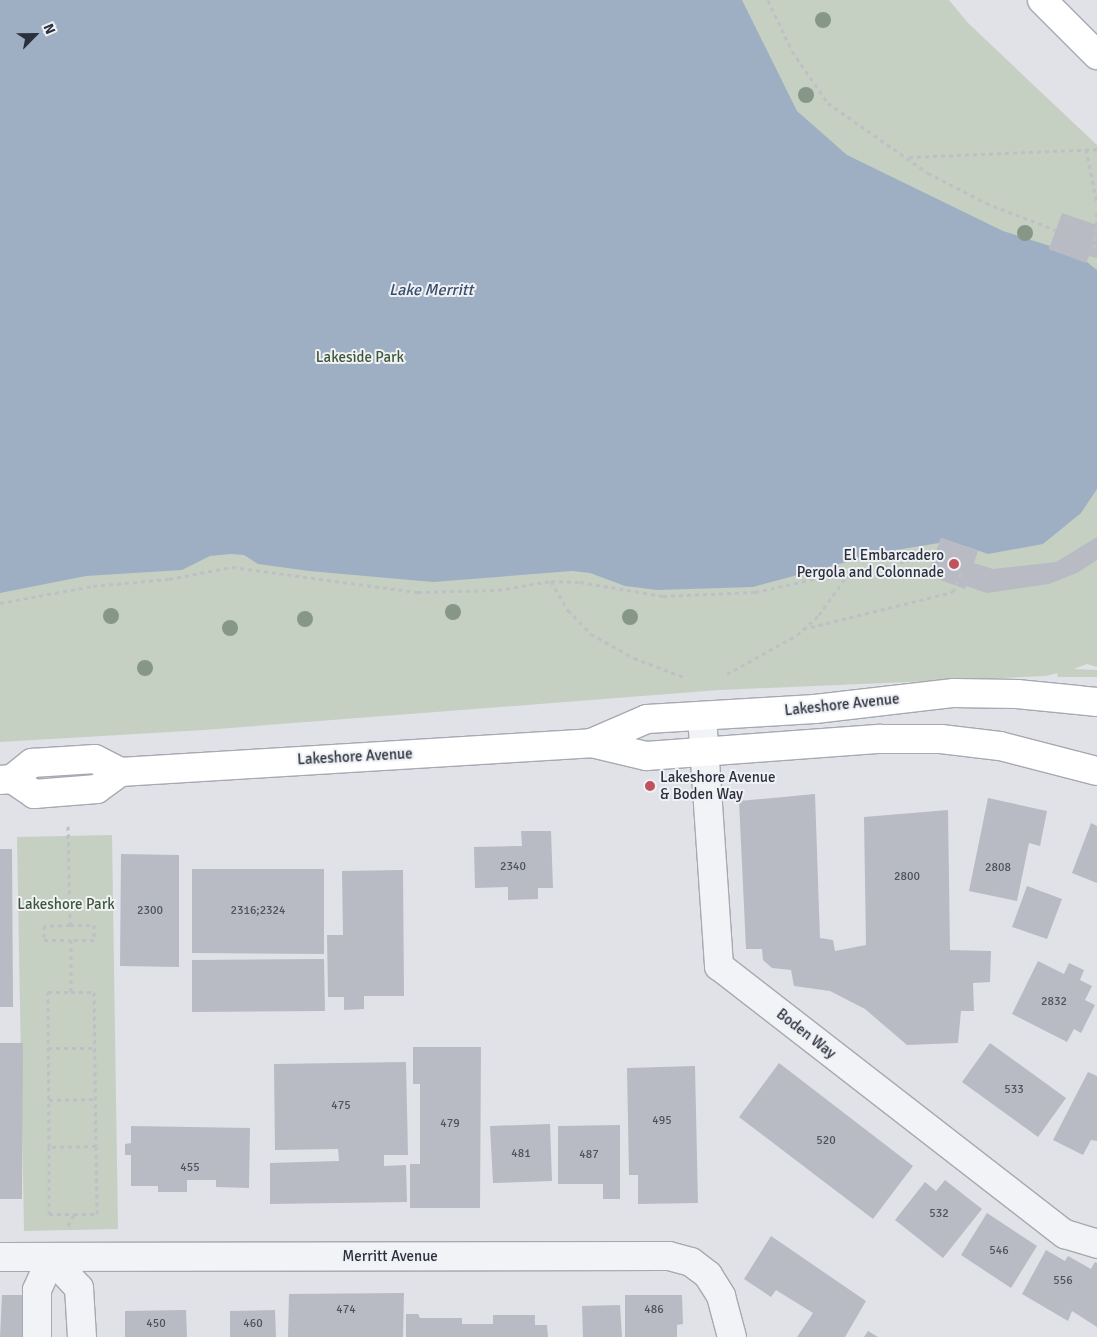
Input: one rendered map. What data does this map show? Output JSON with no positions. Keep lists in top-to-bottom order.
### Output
{
  "streets": {
    "main road": ["Lakeshore Avenue"],
    "street": ["Boden Way", "Merritt Avenue"]
  },
  "crossings": [
    ["Lakeshore Avenue", "Boden Way"]
  ],
  "water": ["Lake Merritt"],
  "parks": ["Lakeside Park", "Lakeshore Park"],
  "places": ["El Embarcadero Pergola and Colonnade", "Lakeshore Avenue & Boden Way"],
  "house_numbers": [
    "2340",
    "2808",
    "2800",
    "2300",
    "2316;2324",
    "2832",
    "533",
    "475",
    "495",
    "479",
    "520",
    "481",
    "487",
    "455",
    "532",
    "546",
    "556",
    "474",
    "486",
    "450",
    "460"
  ],
  "north": "top right"
}
